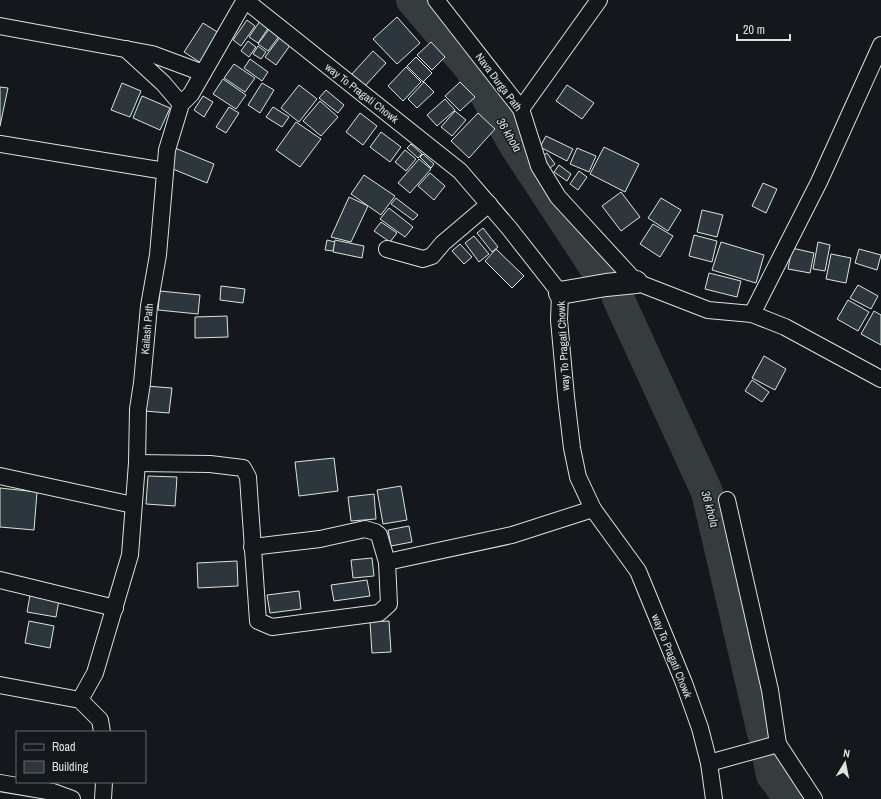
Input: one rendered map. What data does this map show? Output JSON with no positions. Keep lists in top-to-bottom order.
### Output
{
  "streets": {
    "street": ["Nava Durga Path", "way To Pragati Chowk", "Kailash Path"]
  },
  "crossings": [
    ["way To Pragati Chowk", "Kailash Path"]
  ],
  "water": ["36 khola"],
  "legend": ["Road", "Building"],
  "scale_bar": "20 m",
  "north": "top"
}
